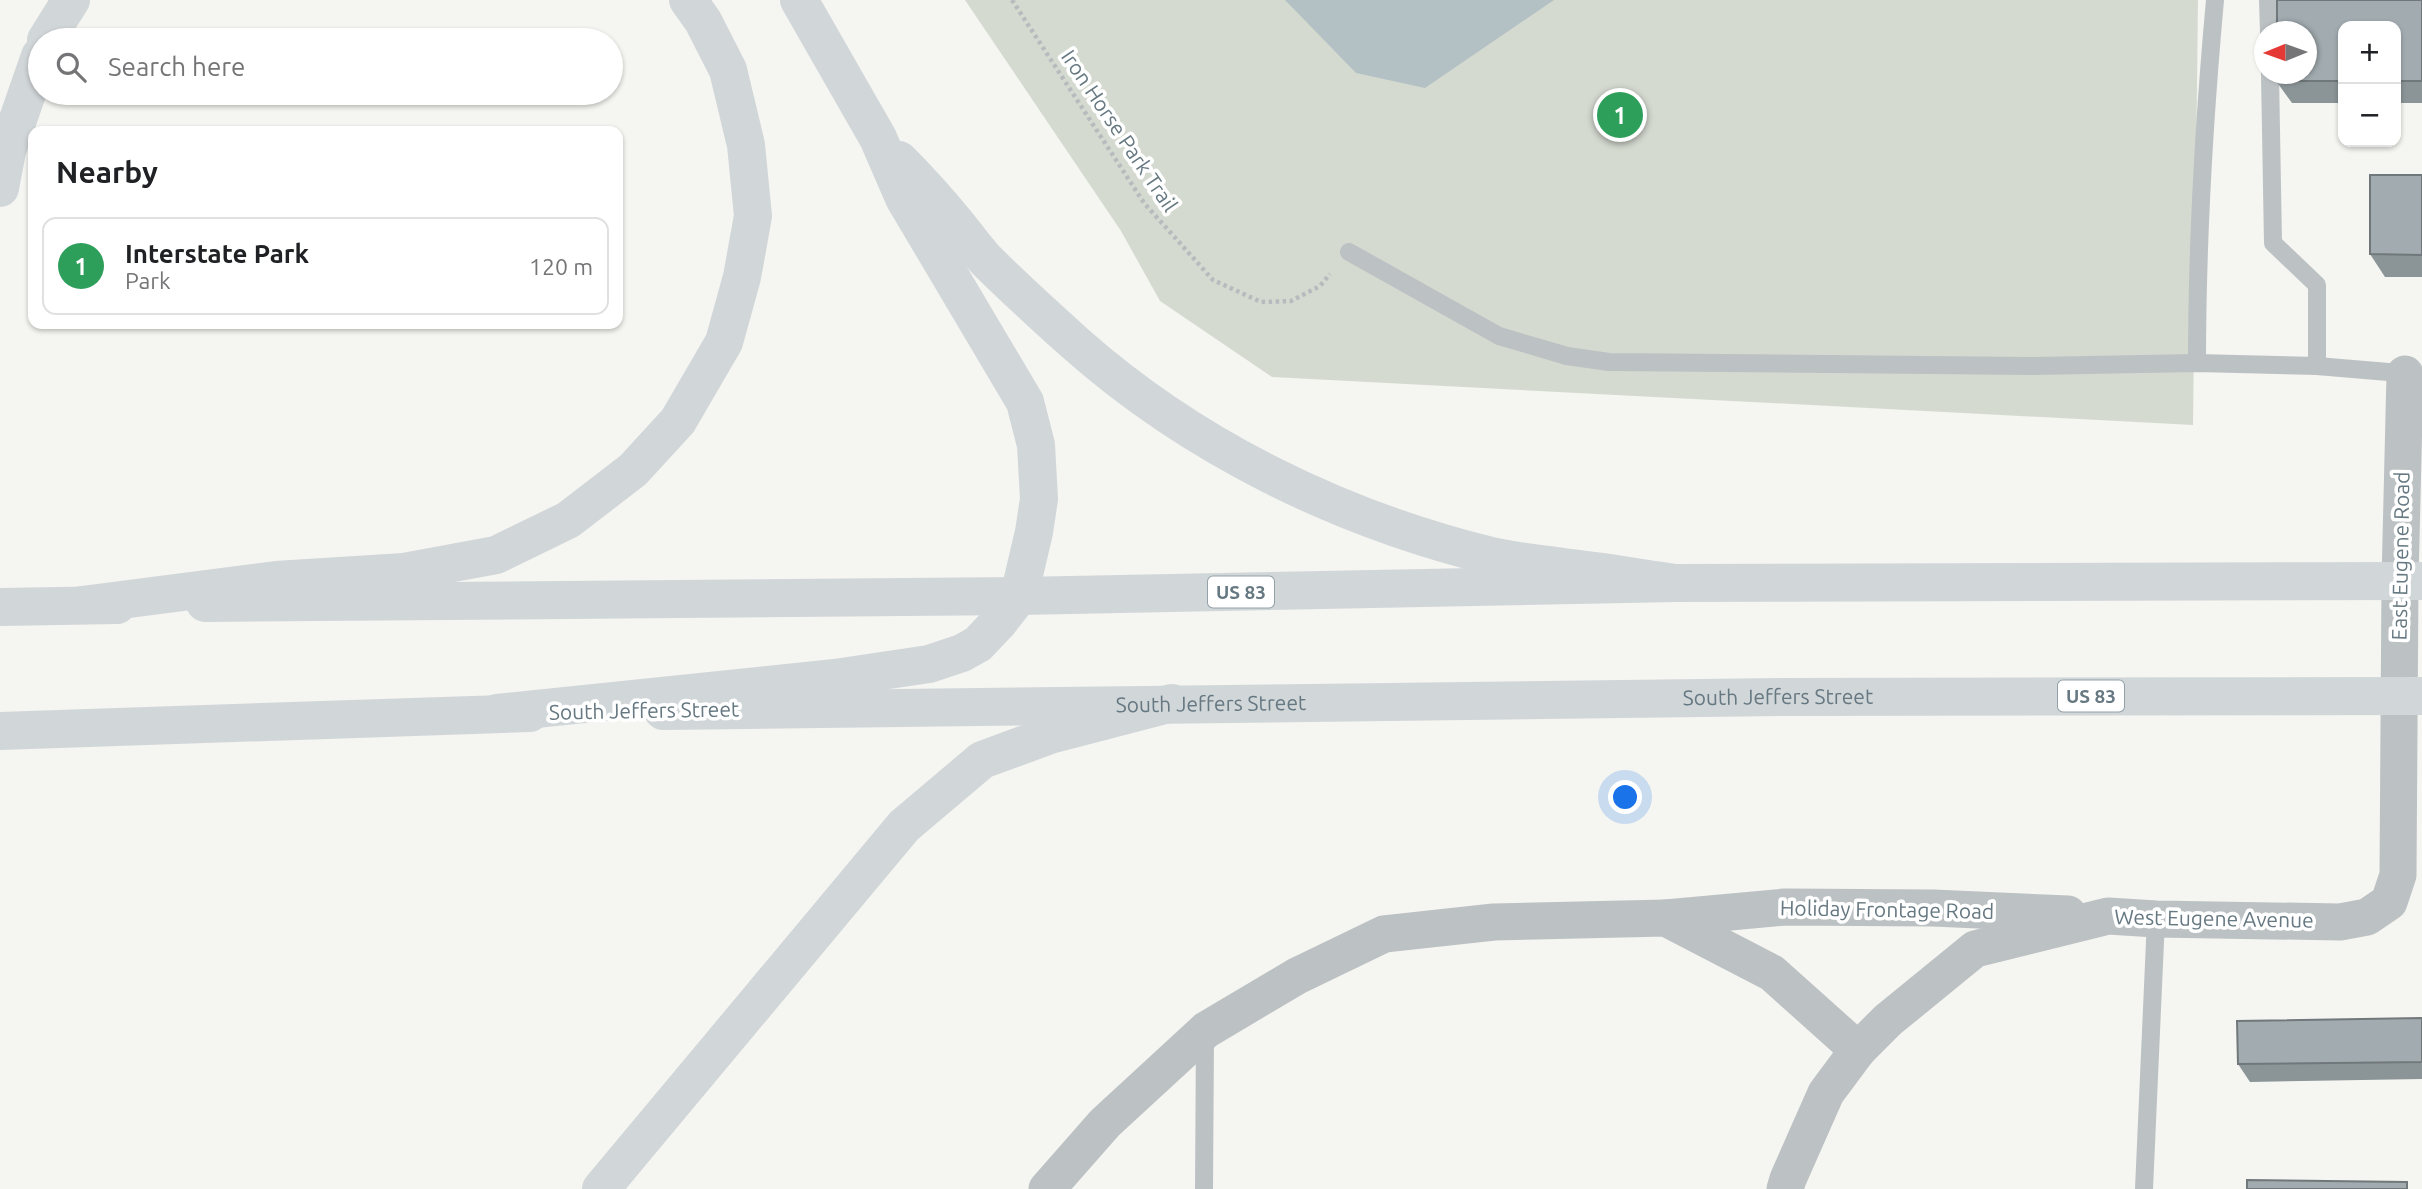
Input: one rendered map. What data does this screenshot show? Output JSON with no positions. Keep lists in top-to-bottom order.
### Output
{
  "streets": {
    "highway": ["US 83", "South Jeffers Street"],
    "street": ["East Eugene Road", "Holiday Frontage Road", "West Eugene Avenue"],
    "path": ["Iron Horse Park Trail"]
  },
  "crossings": [
    ["East Eugene Road", "US 83"],
    ["East Eugene Road", "South Jeffers Street"],
    ["East Eugene Road", "West Eugene Avenue"],
    ["South Jeffers Street", "West Eugene Avenue"],
    ["Holiday Frontage Road", "West Eugene Avenue"]
  ],
  "north": "left",
  "page": {
    "map_buttons": ["+", "−"],
    "search": "Search here",
    "pins": "1",
    "heading": "Nearby",
    "list": [
      {
        "mark": "1",
        "name": "Interstate Park",
        "note": "Park",
        "value": "120 m"
      }
    ]
  }
}
